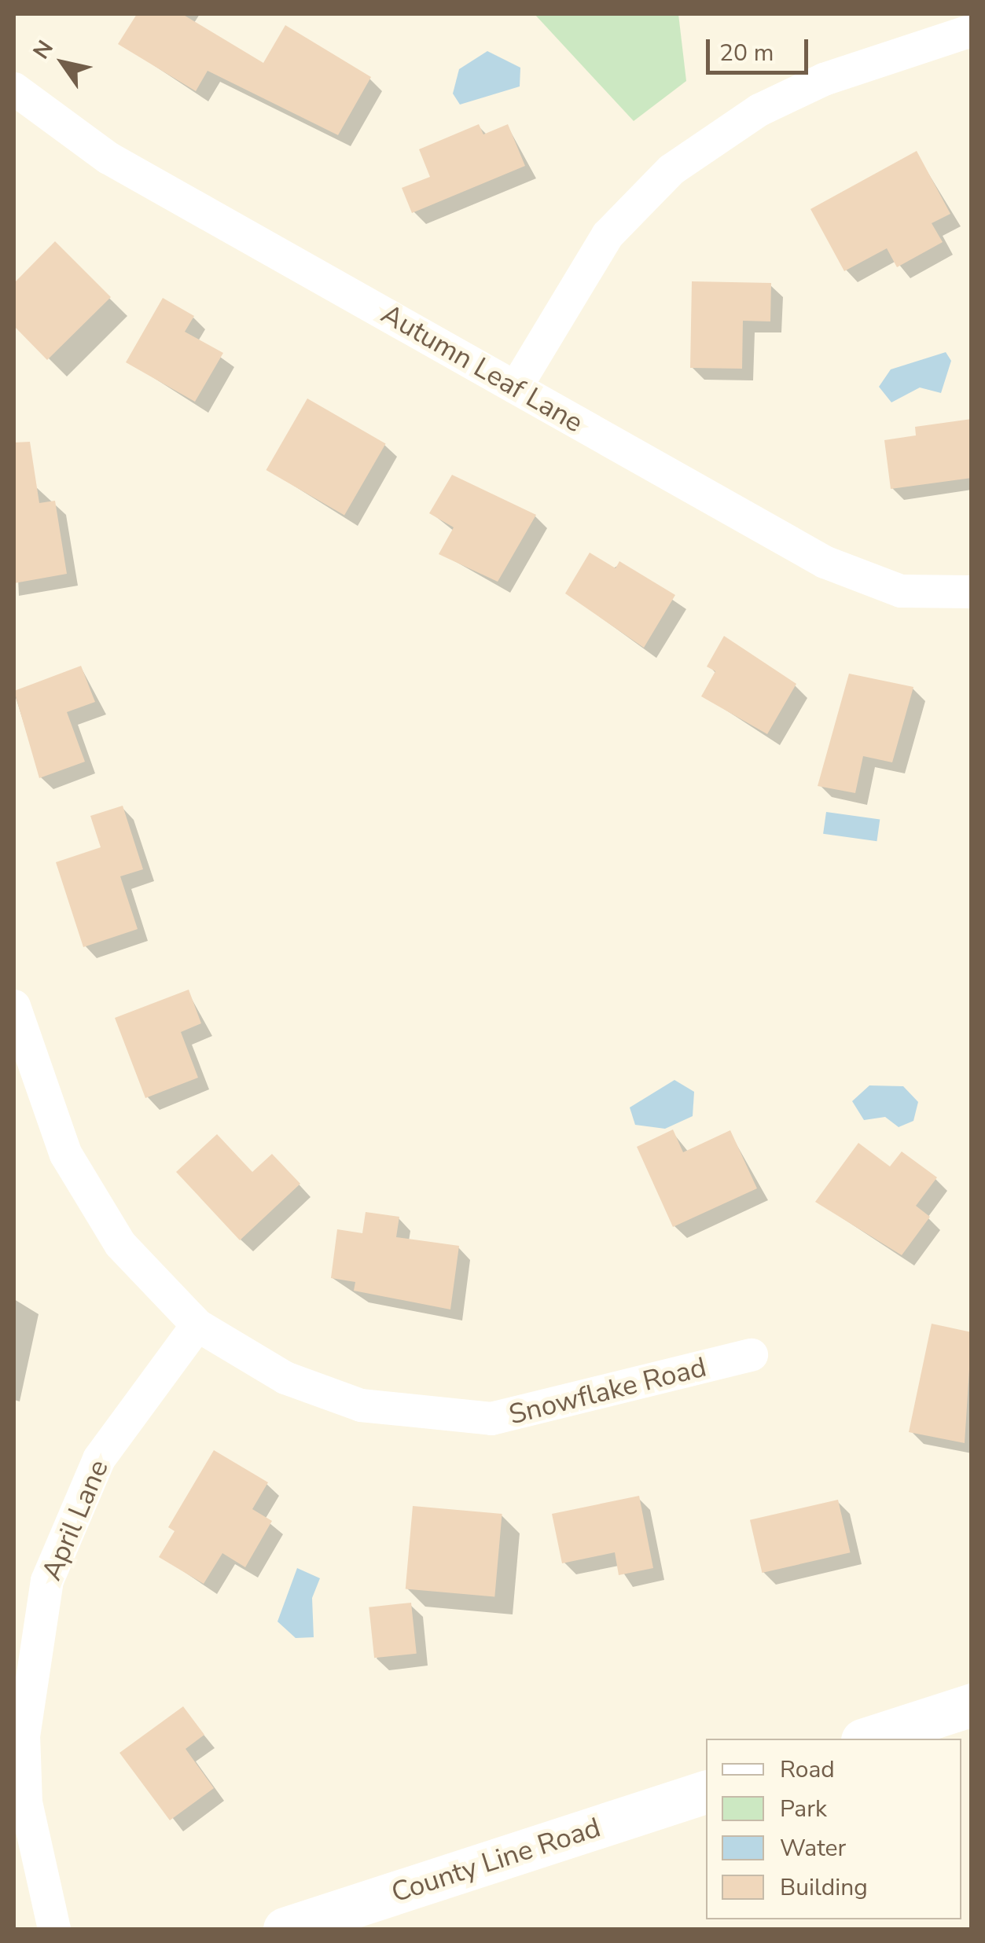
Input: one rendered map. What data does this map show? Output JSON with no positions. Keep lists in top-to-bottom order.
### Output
{
  "streets": {
    "main road": ["County Line Road"],
    "street": ["Autumn Leaf Lane", "Snowflake Road", "April Lane"]
  },
  "crossings": [
    ["Snowflake Road", "April Lane"]
  ],
  "legend": [
    "Road",
    "Park",
    "Water",
    "Building"
  ],
  "scale_bar": "20 m",
  "north": "top left"
}
